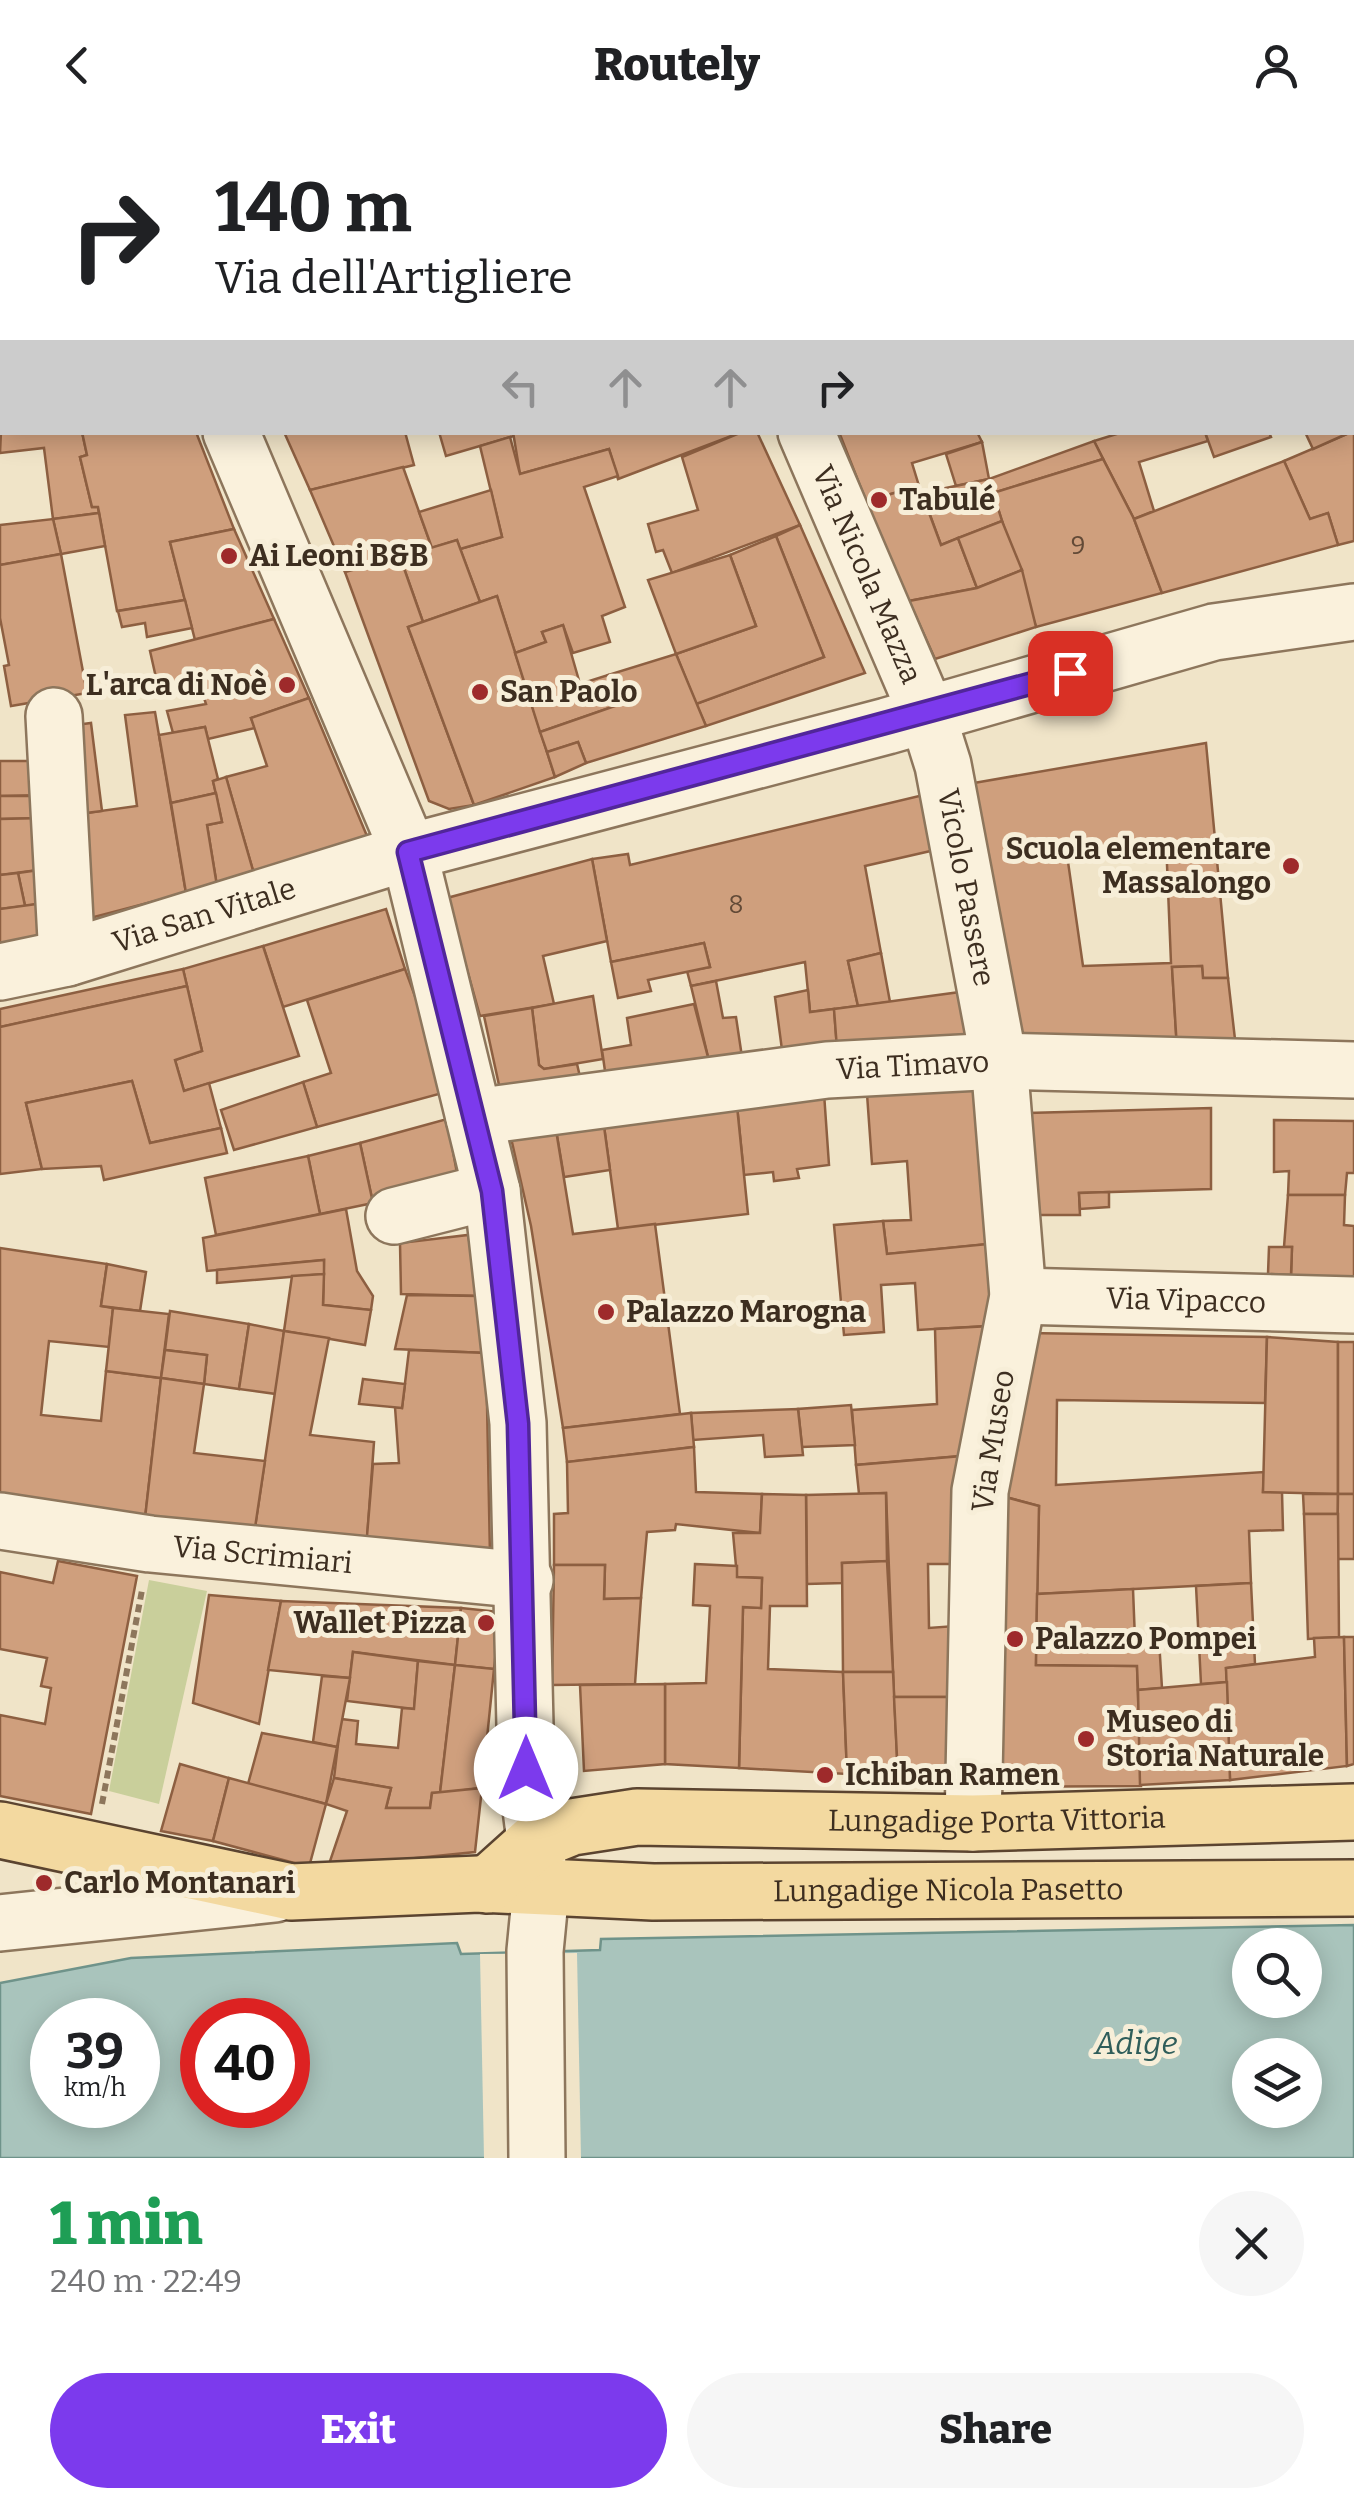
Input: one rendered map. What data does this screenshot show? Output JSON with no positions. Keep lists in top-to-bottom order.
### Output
{
  "streets": {
    "main road": ["Lungadige Porta Vittoria", "Lungadige Nicola Pasetto"],
    "street": [
      "Via Nicola Mazza",
      "Vicolo Passere",
      "Via San Vitale",
      "Via Timavo",
      "Via Vipacco",
      "Via Museo",
      "Via Scrimiari"
    ]
  },
  "crossings": [
    ["Via Nicola Mazza", "Vicolo Passere"],
    ["Via Nicola Mazza", "Via San Vitale"],
    ["Vicolo Passere", "Via San Vitale"],
    ["Vicolo Passere", "Via Timavo"],
    ["Vicolo Passere", "Via Museo"],
    ["Via Timavo", "Via Museo"],
    ["Via Vipacco", "Via Museo"],
    ["Via Museo", "Lungadige Porta Vittoria"],
    ["Lungadige Porta Vittoria", "Lungadige Nicola Pasetto"]
  ],
  "water": ["Adige"],
  "places": [
    "Tabulé",
    "Ai Leoni B&B",
    "L'arca di Noè",
    "San Paolo",
    "Scuola elementare Massalongo",
    "Palazzo Marogna",
    "Wallet Pizza",
    "Palazzo Pompei",
    "Museo di Storia Naturale",
    "Ichiban Ramen",
    "Carlo Montanari"
  ],
  "house_numbers": ["9", "8"],
  "page": {
    "header": "Routely",
    "turn": ["140 m", "Via dell'Artigliere"],
    "speed": "39 km/h",
    "limit": "40",
    "heading": ["1 min", "240 m · 22:49"],
    "buttons": ["Exit", "Share"]
  }
}
